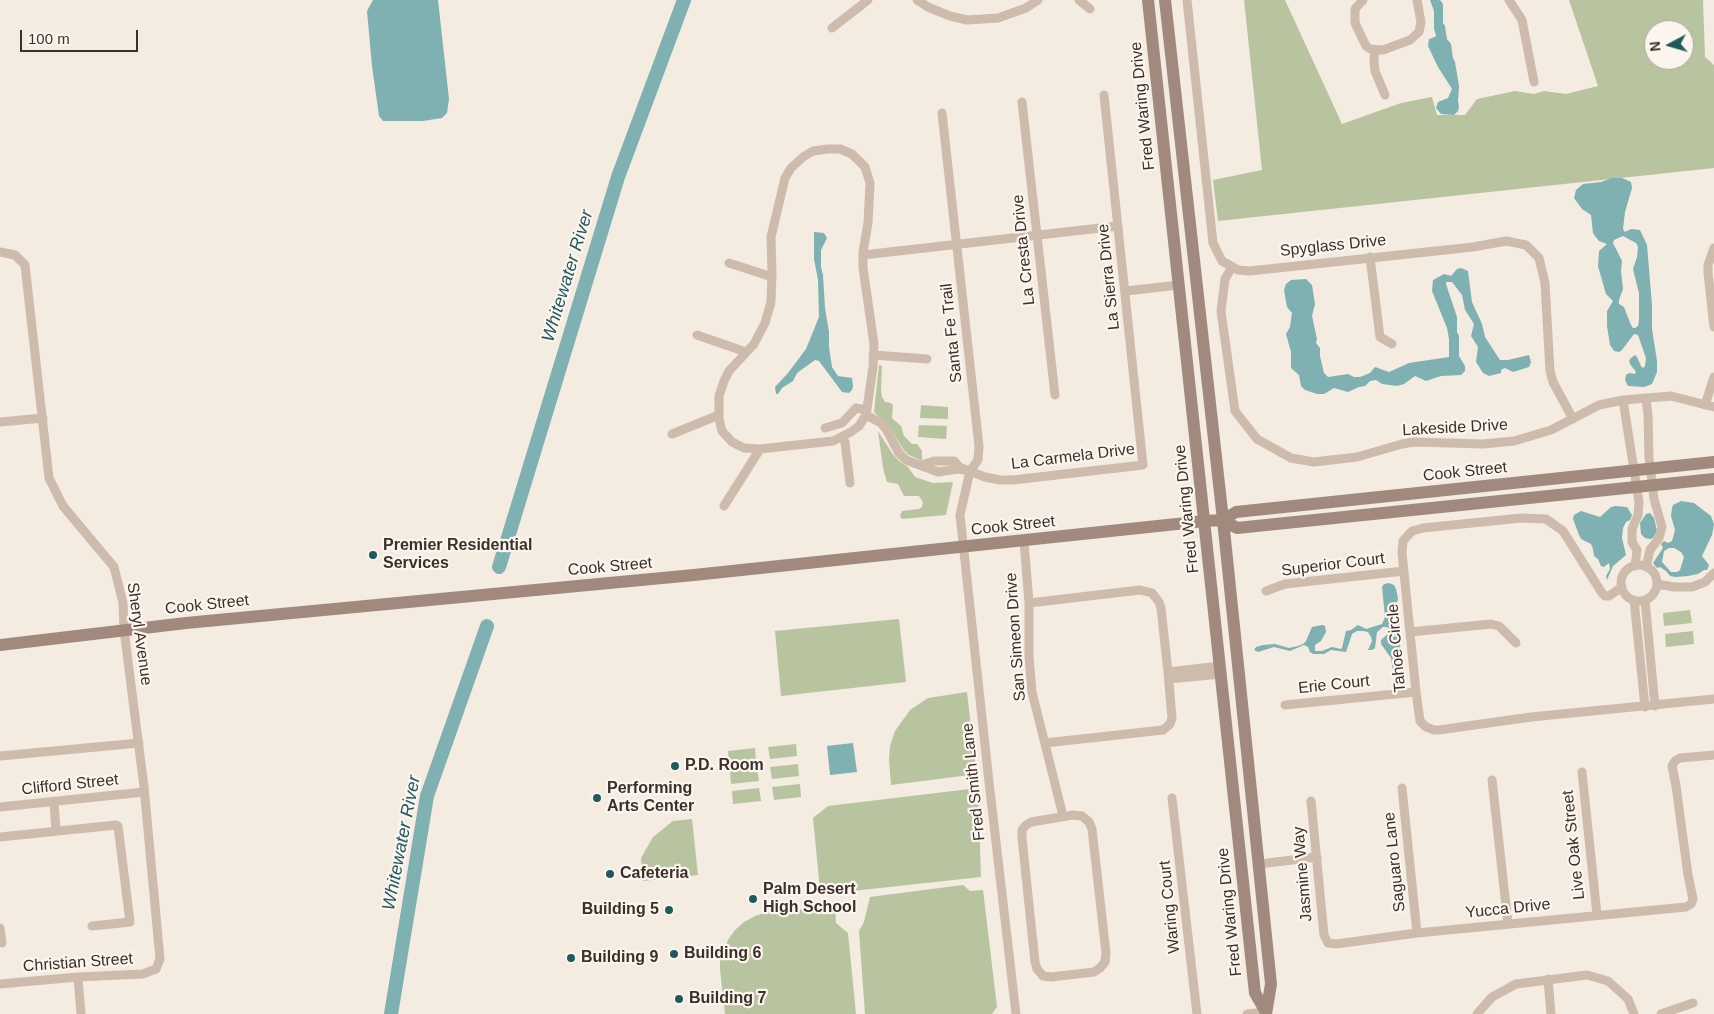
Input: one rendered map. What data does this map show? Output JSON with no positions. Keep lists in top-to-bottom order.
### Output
{
  "streets": {
    "main road": ["Fred Waring Drive", "Cook Street"],
    "street": [
      "Spyglass Drive",
      "La Cresta Drive",
      "La Sierra Drive",
      "Santa Fe Trail",
      "Lakeside Drive",
      "La Carmela Drive",
      "Superior Court",
      "Sheryl Avenue",
      "San Simeon Drive",
      "Tahoe Circle",
      "Erie Court",
      "Fred Smith Lane",
      "Clifford Street",
      "Live Oak Street",
      "Saguaro Lane",
      "Jasmine Way",
      "Waring Court",
      "Yucca Drive",
      "Christian Street"
    ]
  },
  "crossings": [
    ["Fred Waring Drive", "Cook Street"],
    ["Spyglass Drive", "Lakeside Drive"],
    ["La Sierra Drive", "La Carmela Drive"],
    ["Santa Fe Trail", "La Carmela Drive"],
    ["Santa Fe Trail", "Cook Street"],
    ["Santa Fe Trail", "Fred Smith Lane"],
    ["Cook Street", "Sheryl Avenue"],
    ["Cook Street", "San Simeon Drive"],
    ["Cook Street", "Fred Smith Lane"],
    ["Superior Court", "Tahoe Circle"],
    ["Sheryl Avenue", "Clifford Street"],
    ["Sheryl Avenue", "Christian Street"],
    ["Tahoe Circle", "Erie Court"],
    ["Live Oak Street", "Yucca Drive"],
    ["Saguaro Lane", "Yucca Drive"],
    ["Jasmine Way", "Yucca Drive"]
  ],
  "water": ["Whitewater River"],
  "places": [
    "Premier Residential Services",
    "P.D. Room",
    "Performing Arts Center",
    "Cafeteria",
    "Palm Desert High School",
    "Building 5",
    "Building 6",
    "Building 9",
    "Building 7"
  ],
  "scale_bar": "100 m",
  "north": "left"
}
